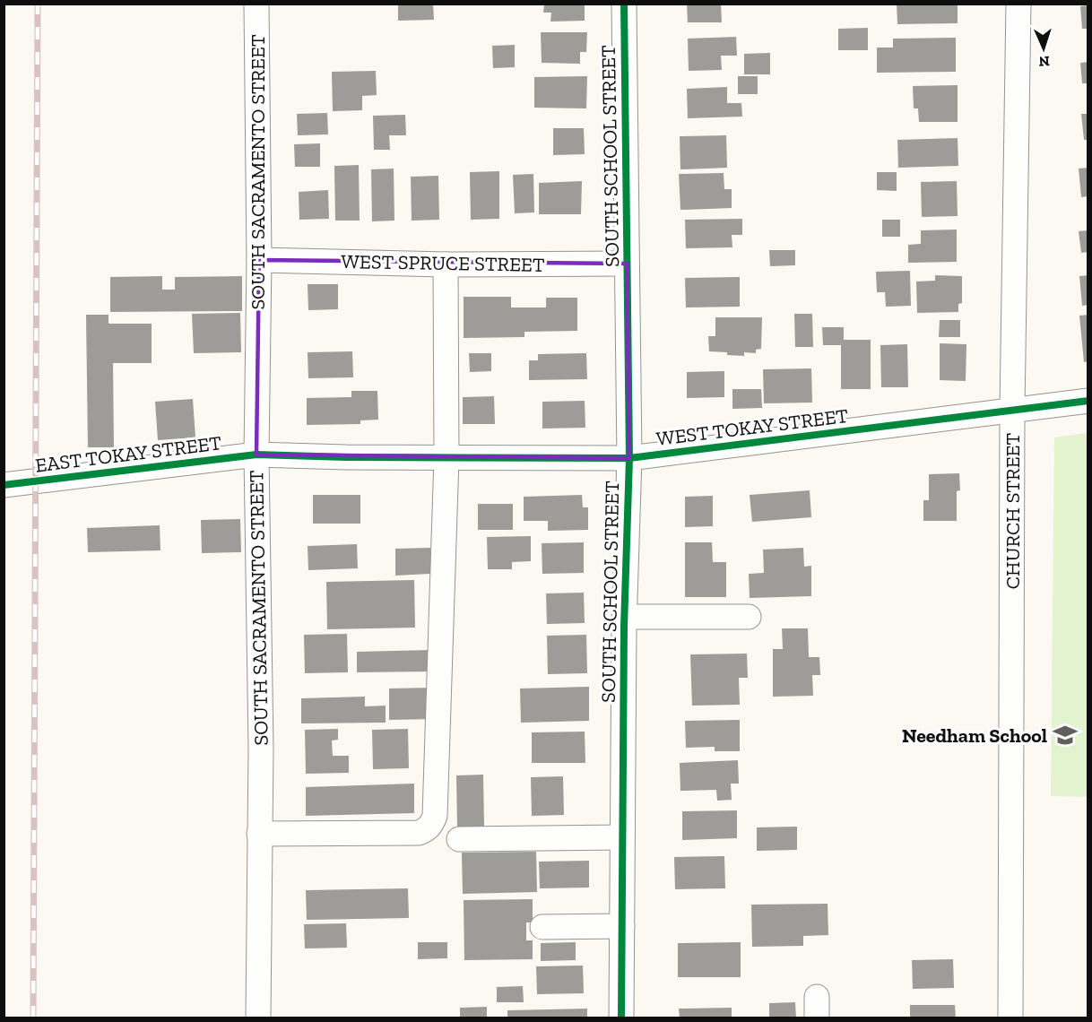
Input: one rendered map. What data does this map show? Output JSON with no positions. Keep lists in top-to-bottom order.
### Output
{
  "streets": {
    "street": [
      "SOUTH SCHOOL STREET",
      "SOUTH SACRAMENTO STREET",
      "WEST SPRUCE STREET",
      "WEST TOKAY STREET",
      "EAST TOKAY STREET",
      "CHURCH STREET"
    ]
  },
  "crossings": [
    ["SOUTH SCHOOL STREET", "WEST SPRUCE STREET"],
    ["SOUTH SCHOOL STREET", "WEST TOKAY STREET"],
    ["SOUTH SACRAMENTO STREET", "WEST SPRUCE STREET"],
    ["SOUTH SACRAMENTO STREET", "WEST TOKAY STREET"],
    ["SOUTH SACRAMENTO STREET", "EAST TOKAY STREET"],
    ["WEST TOKAY STREET", "EAST TOKAY STREET"],
    ["WEST TOKAY STREET", "CHURCH STREET"]
  ],
  "places": {
    "school or university": ["Needham School"]
  },
  "north": "bottom"
}
